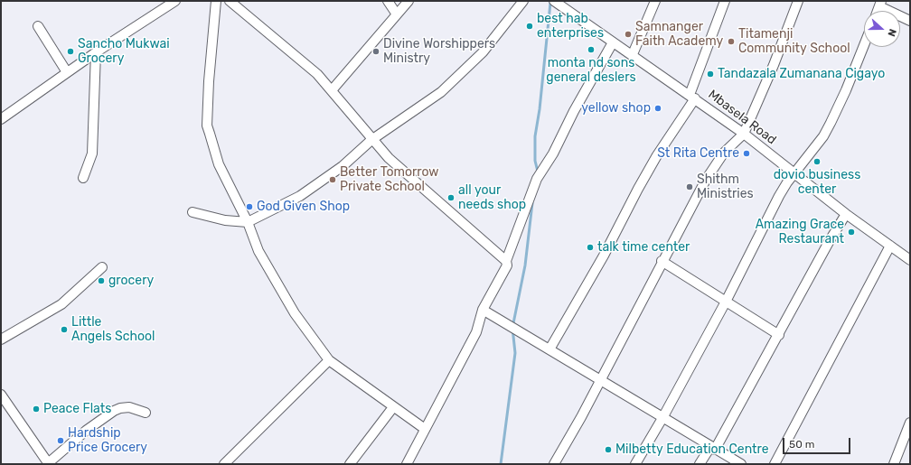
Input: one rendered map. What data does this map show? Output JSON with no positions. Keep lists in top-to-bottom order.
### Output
{
  "streets": {
    "street": ["Mbasela Road"]
  },
  "places": [
    "best hab enterprises",
    "Samnanger Faith Academy",
    "Titamenji Community School",
    "monta nd sons general deslers",
    "Sancho Mukwai Grocery",
    "Divine Worshippers Ministry",
    "Tandazala Zumanana Cigayo",
    "yellow shop",
    "St Rita Centre",
    "dovio business center",
    "Better Tomorrow Private School",
    "Shithm Ministries",
    "all your needs shop",
    "God Given Shop",
    "Amazing Grace Restaurant",
    "talk time center",
    "grocery",
    "Little Angels School",
    "Peace Flats",
    "Hardship Price Grocery",
    "Milbetty Education Centre"
  ],
  "scale_bar": "50 m",
  "north": "right"
}
